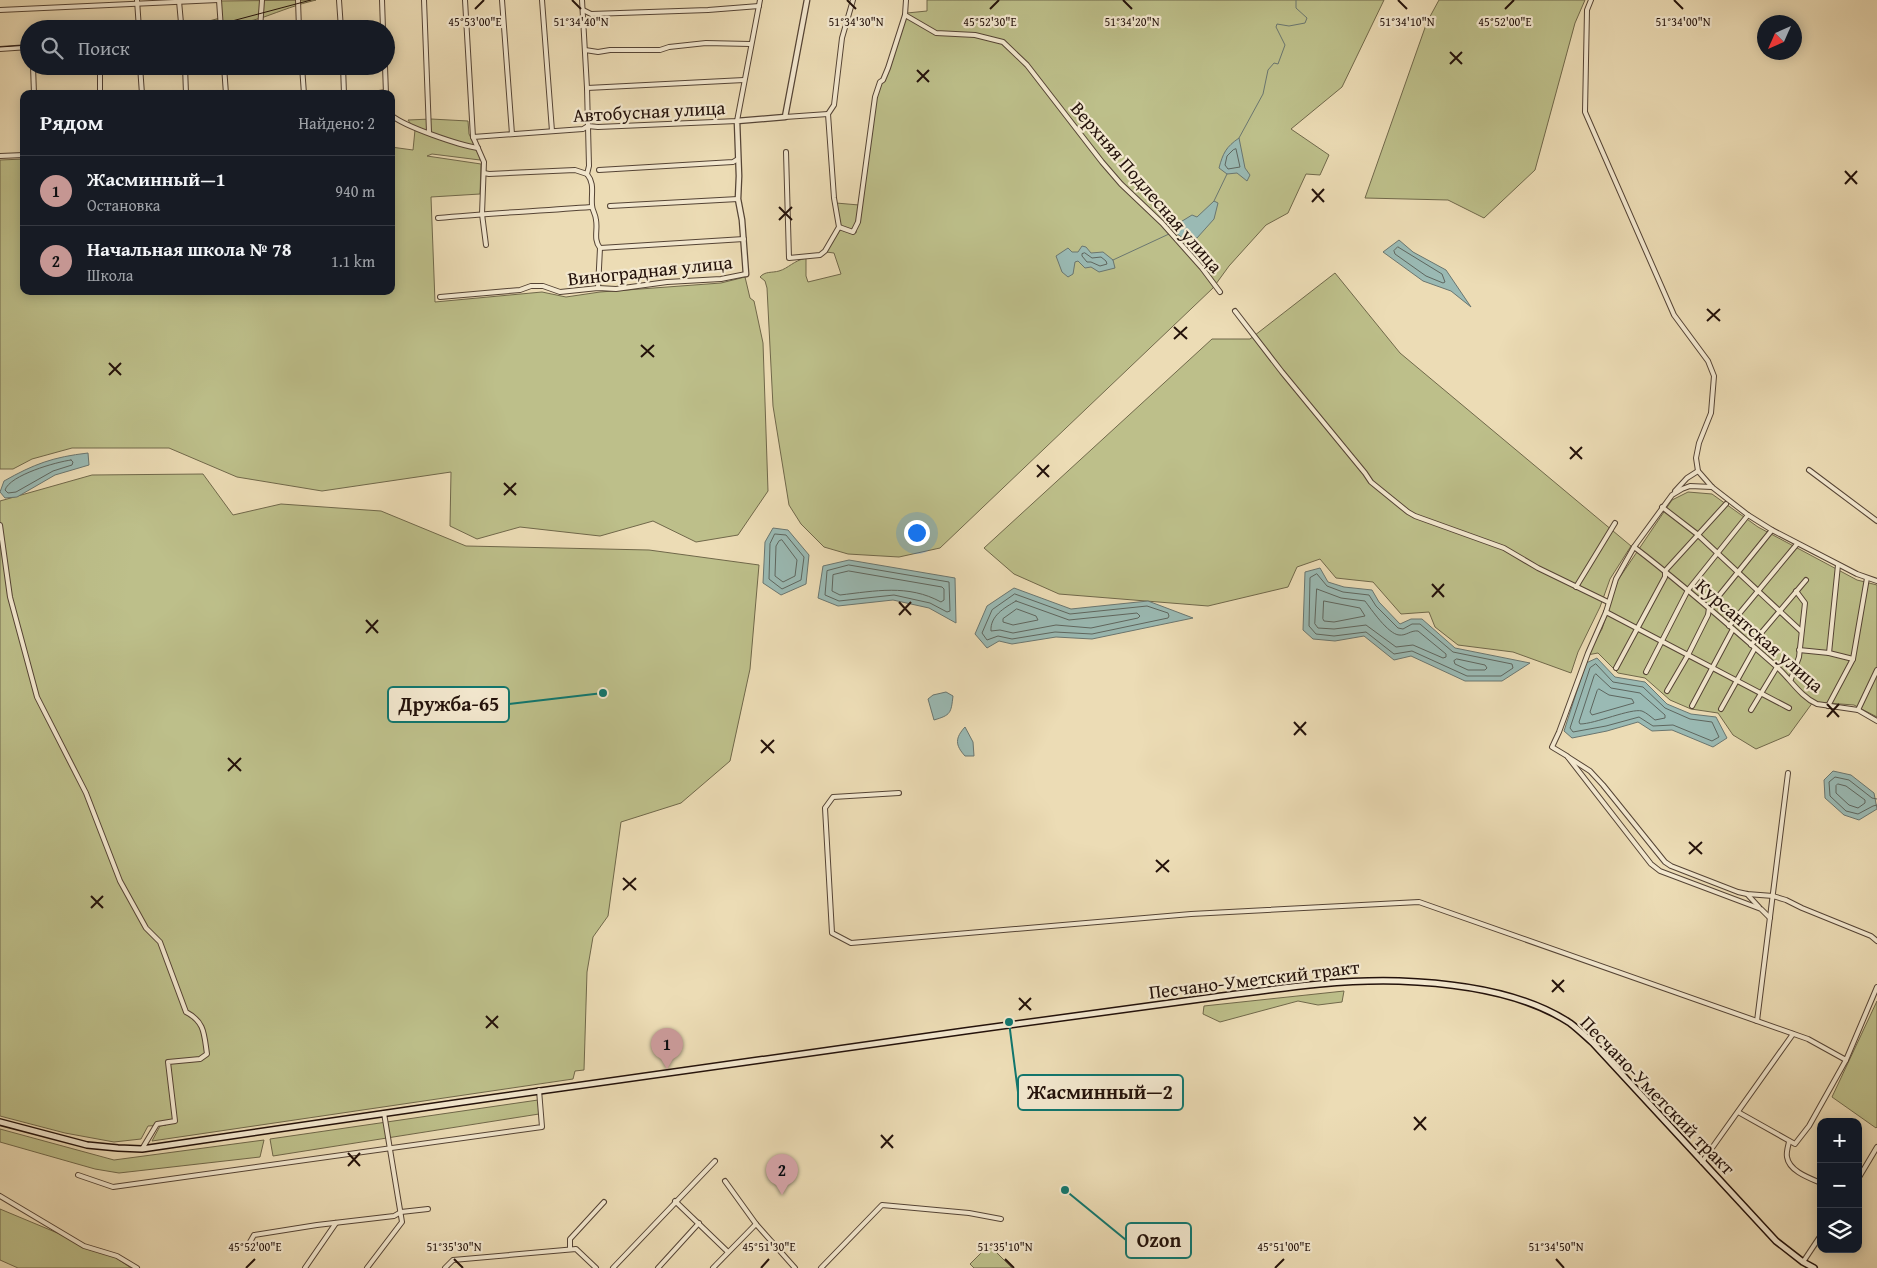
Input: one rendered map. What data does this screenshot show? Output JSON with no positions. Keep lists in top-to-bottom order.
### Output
{
  "streets": {
    "main road": ["Песчано-Уметский тракт"],
    "street": [
      "Автобусная улица",
      "Верхняя Подлесная улица",
      "Виноградная улица",
      "Курсантская улица"
    ]
  },
  "places": ["Дружба-65", "Жасминный—2", "Ozon"],
  "north": "bottom left",
  "page": {
    "search": "Поиск",
    "heading": ["Рядом", "Найдено: 2"],
    "list": [
      {
        "mark": "1",
        "name": "Жасминный—1",
        "note": "Остановка",
        "value": "940 m"
      },
      {
        "mark": "2",
        "name": "Начальная школа № 78",
        "note": "Школа",
        "value": "1.1 km"
      }
    ],
    "pins": ["1", "2"],
    "map_buttons": ["+", "−"]
  },
  "coordinates": [
    "45°53'00\"E",
    "51°34'40\"N",
    "51°34'30\"N",
    "45°52'30\"E",
    "51°34'20\"N",
    "51°34'10\"N",
    "45°52'00\"E",
    "51°34'00\"N",
    "45°51'30\"E",
    "45°51'00\"E",
    "51°35'30\"N",
    "51°35'10\"N",
    "51°34'50\"N"
  ]
}
